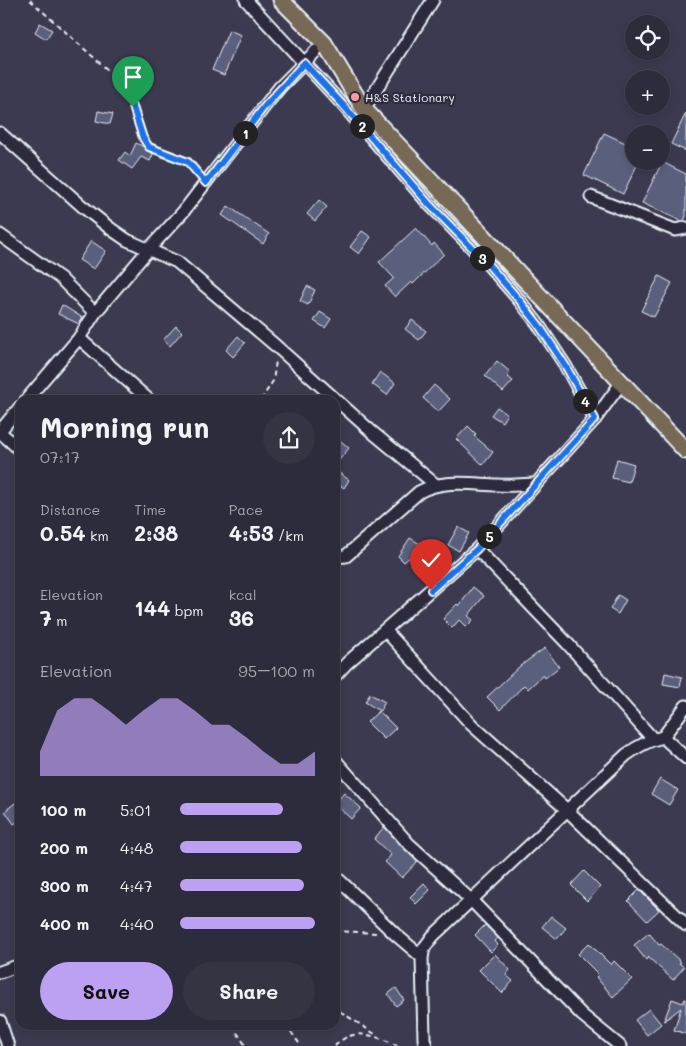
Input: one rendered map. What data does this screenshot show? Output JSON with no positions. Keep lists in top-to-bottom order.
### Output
{
  "places": ["H&S Stationary"],
  "page": {
    "map_buttons": ["+", "−"],
    "pins": [
      "2",
      "1",
      "3",
      "4",
      "5"
    ],
    "heading": ["Morning run", "07:17"],
    "stats": [
      ["Distance", "0.54 km"],
      ["Time", "2:38"],
      ["Pace", "4:53 /km"],
      ["Elevation", "7 m"],
      ["144 bpm"],
      ["kcal", "36"]
    ],
    "chart": ["Elevation", "95–100 m"],
    "list": [
      {
        "name": "100 m",
        "note": "5:01"
      },
      {
        "name": "200 m",
        "note": "4:48"
      },
      {
        "name": "300 m",
        "note": "4:47"
      },
      {
        "name": "400 m",
        "note": "4:40"
      }
    ],
    "buttons": ["Save", "Share"]
  }
}
